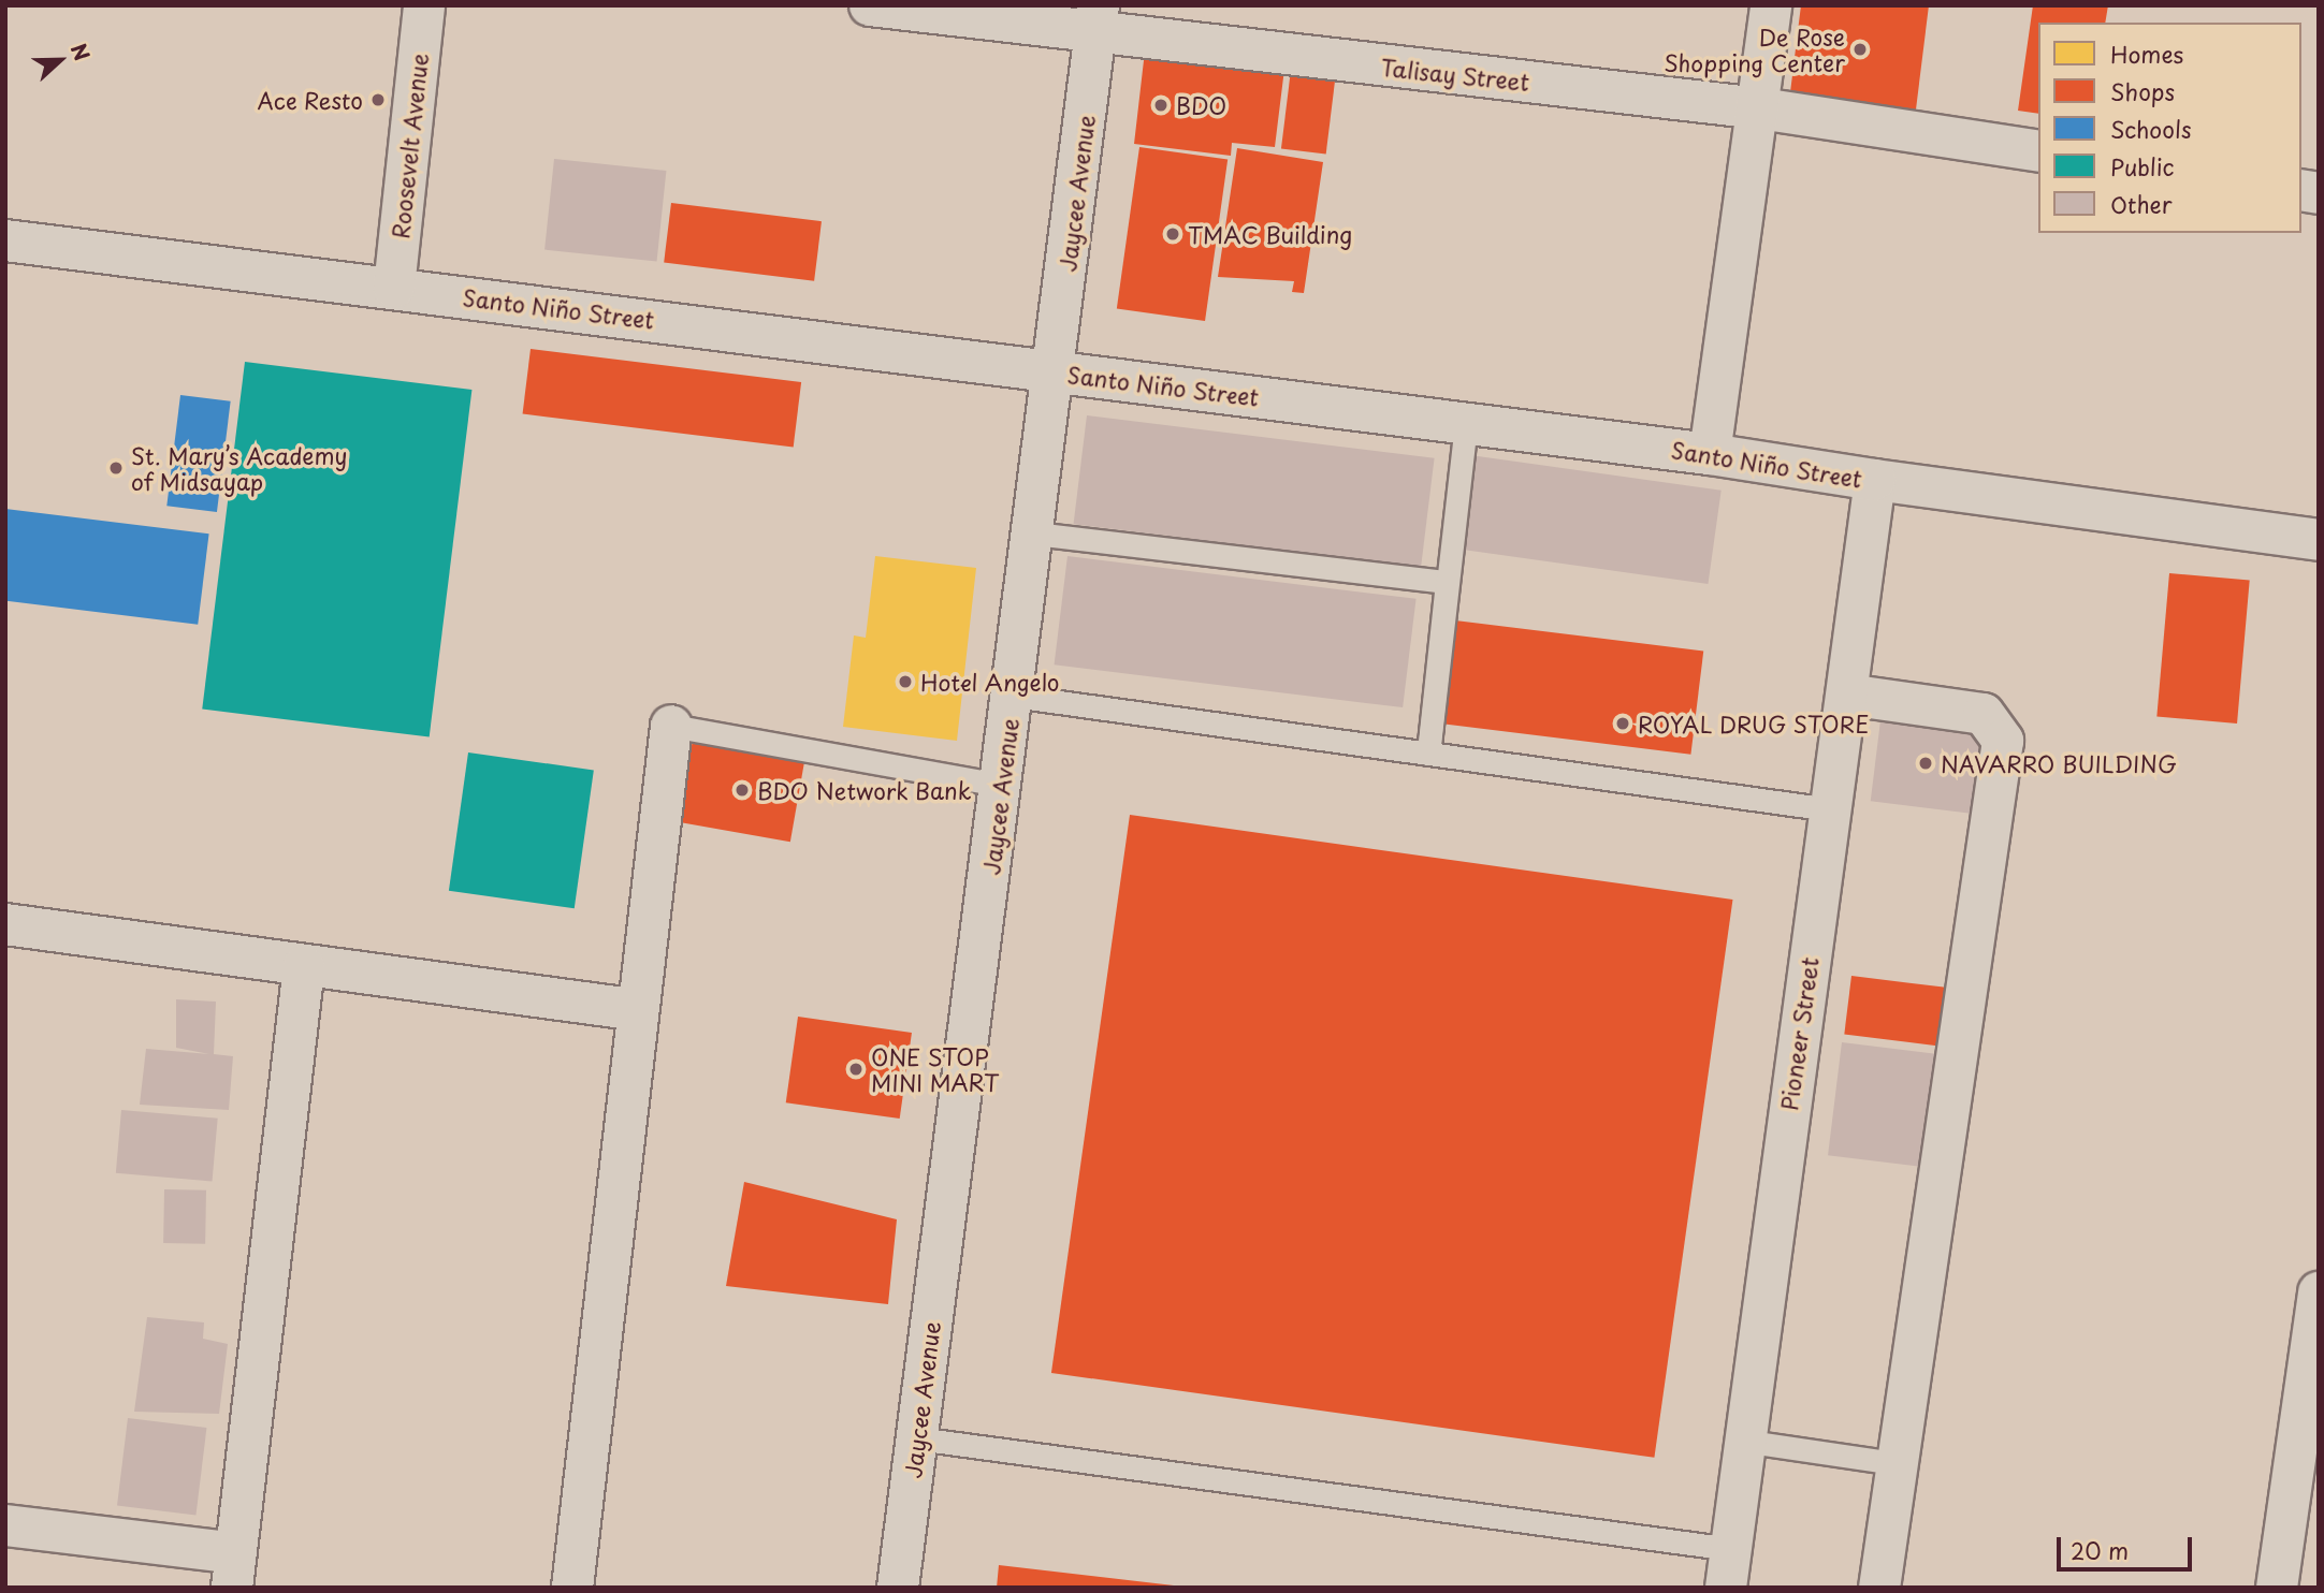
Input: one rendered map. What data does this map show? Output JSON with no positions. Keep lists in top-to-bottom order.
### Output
{
  "streets": {
    "street": [
      "Talisay Street",
      "Roosevelt Avenue",
      "Jaycee Avenue",
      "Santo Niño Street",
      "Pioneer Street"
    ]
  },
  "crossings": [
    ["Talisay Street", "Jaycee Avenue"],
    ["Roosevelt Avenue", "Santo Niño Street"],
    ["Jaycee Avenue", "Santo Niño Street"],
    ["Santo Niño Street", "Pioneer Street"]
  ],
  "places": [
    "De Rose Shopping Center",
    "Ace Resto",
    "BDO",
    "TMAC Building",
    "St. Mary’s Academy of Midsayap",
    "Hotel Angelo",
    "ROYAL DRUG STORE",
    "NAVARRO BUILDING",
    "BDO Network Bank",
    "ONE STOP MINI MART"
  ],
  "legend": [
    "Homes",
    "Shops",
    "Schools",
    "Public",
    "Other"
  ],
  "scale_bar": "20 m",
  "north": "right"
}
